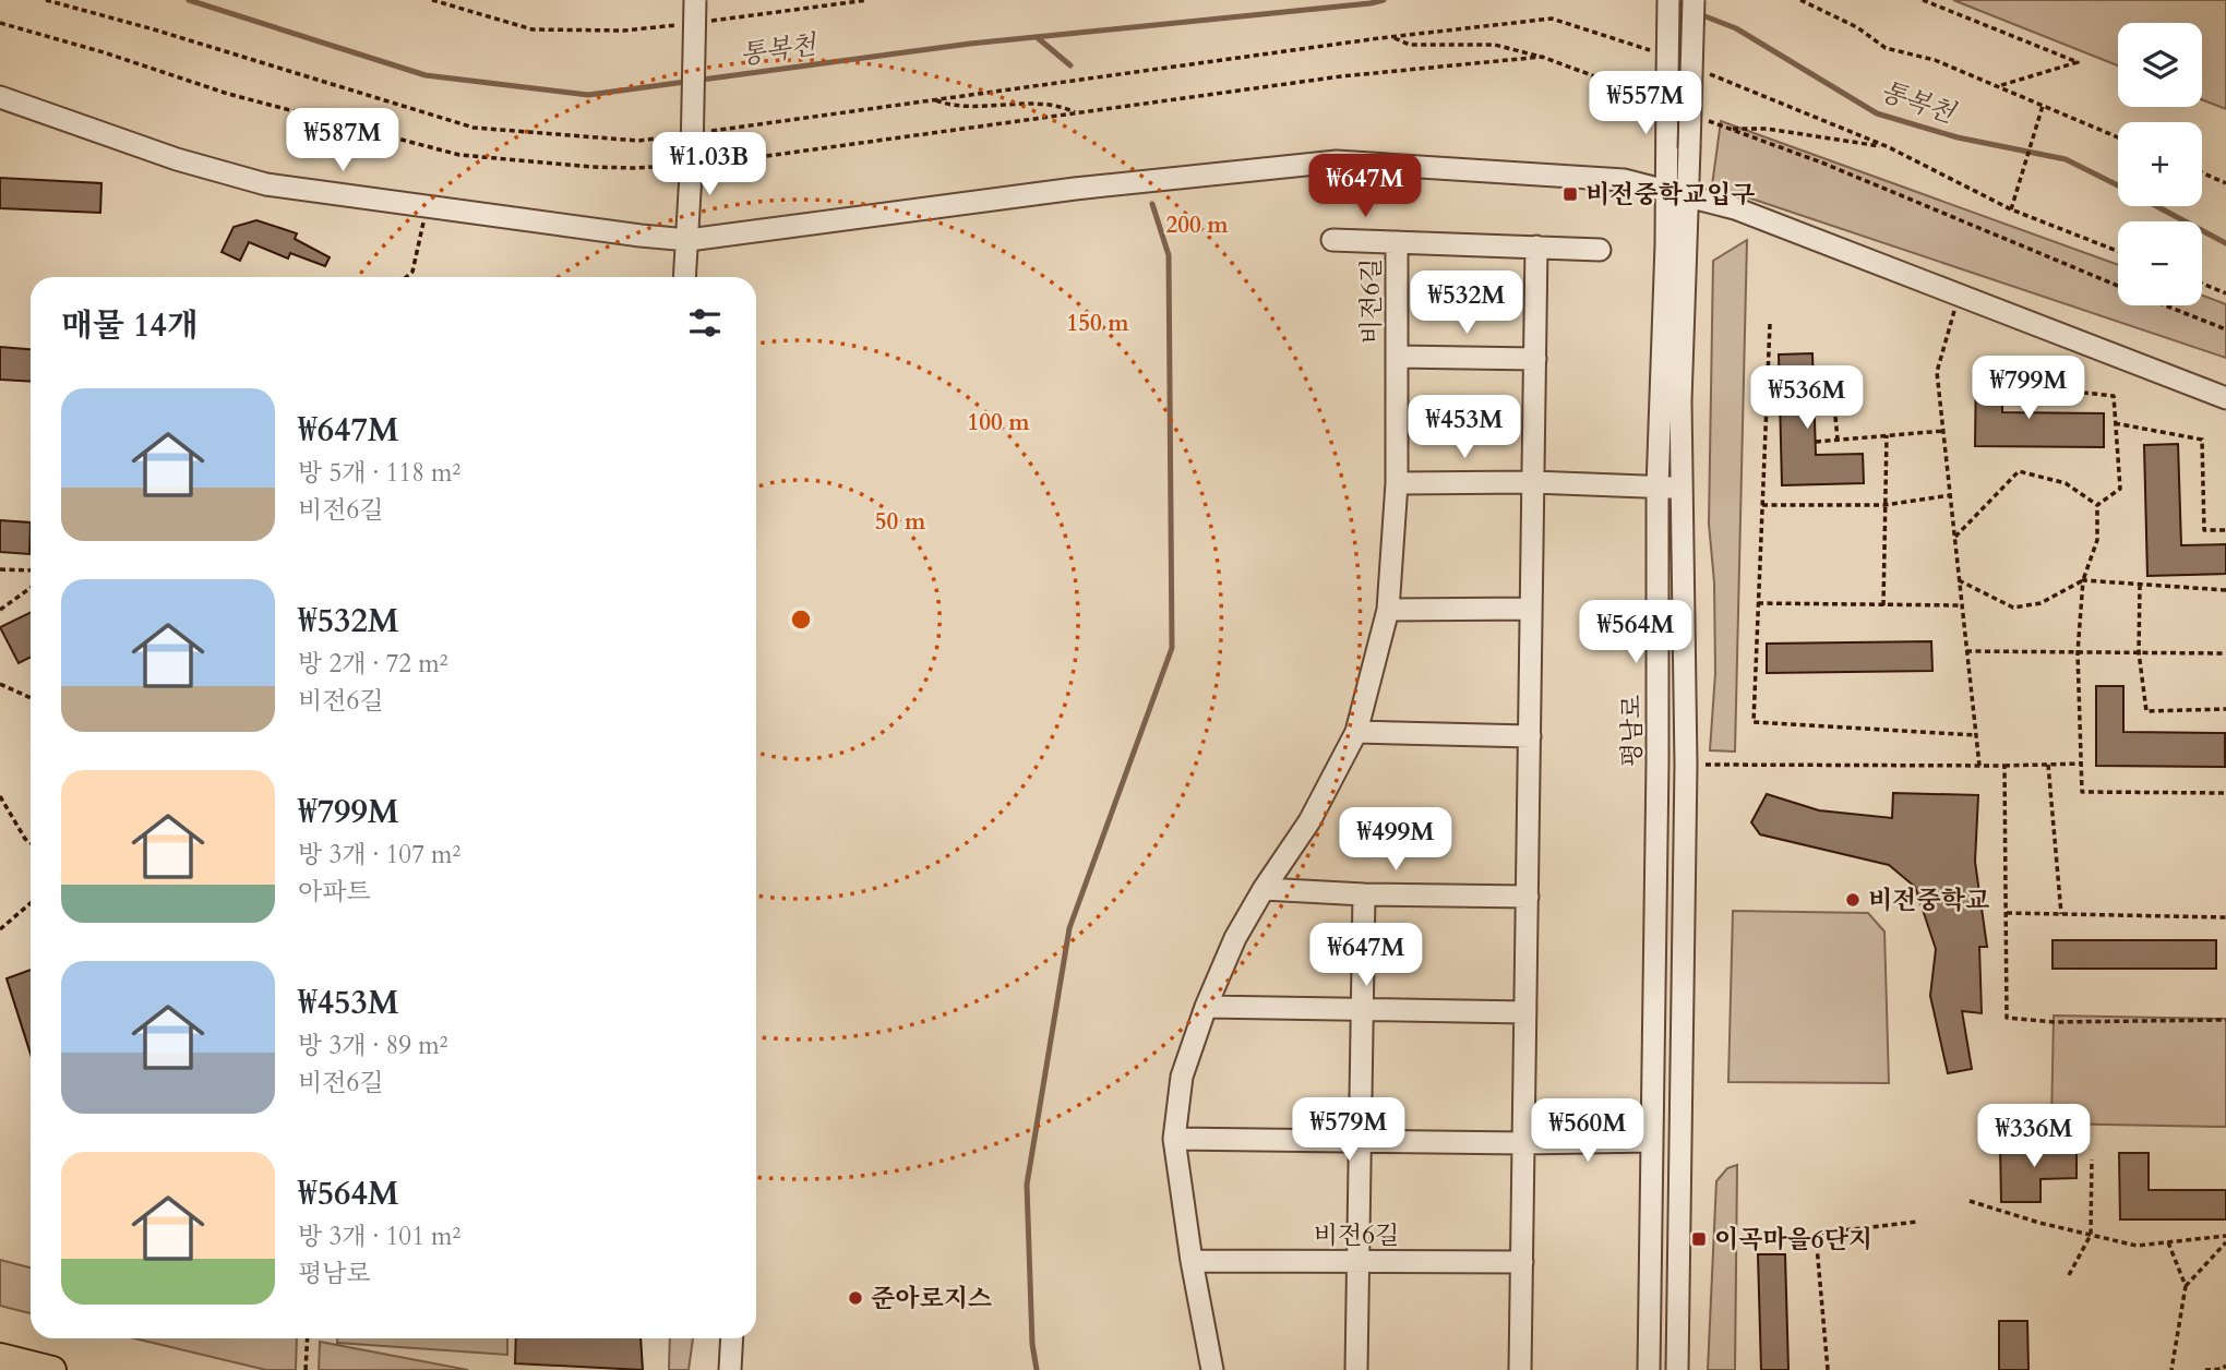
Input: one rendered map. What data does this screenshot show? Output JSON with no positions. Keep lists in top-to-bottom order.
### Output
{
  "streets": {
    "street": ["비전6길", "평남로"]
  },
  "water": ["통복천"],
  "places": {
    "transit": ["비전중학교입구", "이곡마을6단지"],
    "other": ["비전중학교", "준아로지스"]
  },
  "page": {
    "map_buttons": ["+", "−"],
    "price": [
      "₩557M",
      "₩587M",
      "₩1.03B",
      "₩647M",
      "₩532M",
      "₩799M",
      "₩536M",
      "₩453M",
      "₩564M",
      "₩499M",
      "₩647M",
      "₩579M",
      "₩560M",
      "₩336M"
    ],
    "heading": "매물 14개",
    "list": [
      {
        "name": "₩647M",
        "note": "방 5개 · 118 m² · 비전6길"
      },
      {
        "name": "₩532M",
        "note": "방 2개 · 72 m² · 비전6길"
      },
      {
        "name": "₩799M",
        "note": "방 3개 · 107 m² · 아파트"
      },
      {
        "name": "₩453M",
        "note": "방 3개 · 89 m² · 비전6길"
      },
      {
        "name": "₩564M",
        "note": "방 3개 · 101 m² · 평남로"
      }
    ]
  },
  "rings": [
    "200 m",
    "150 m",
    "100 m",
    "50 m"
  ]
}
